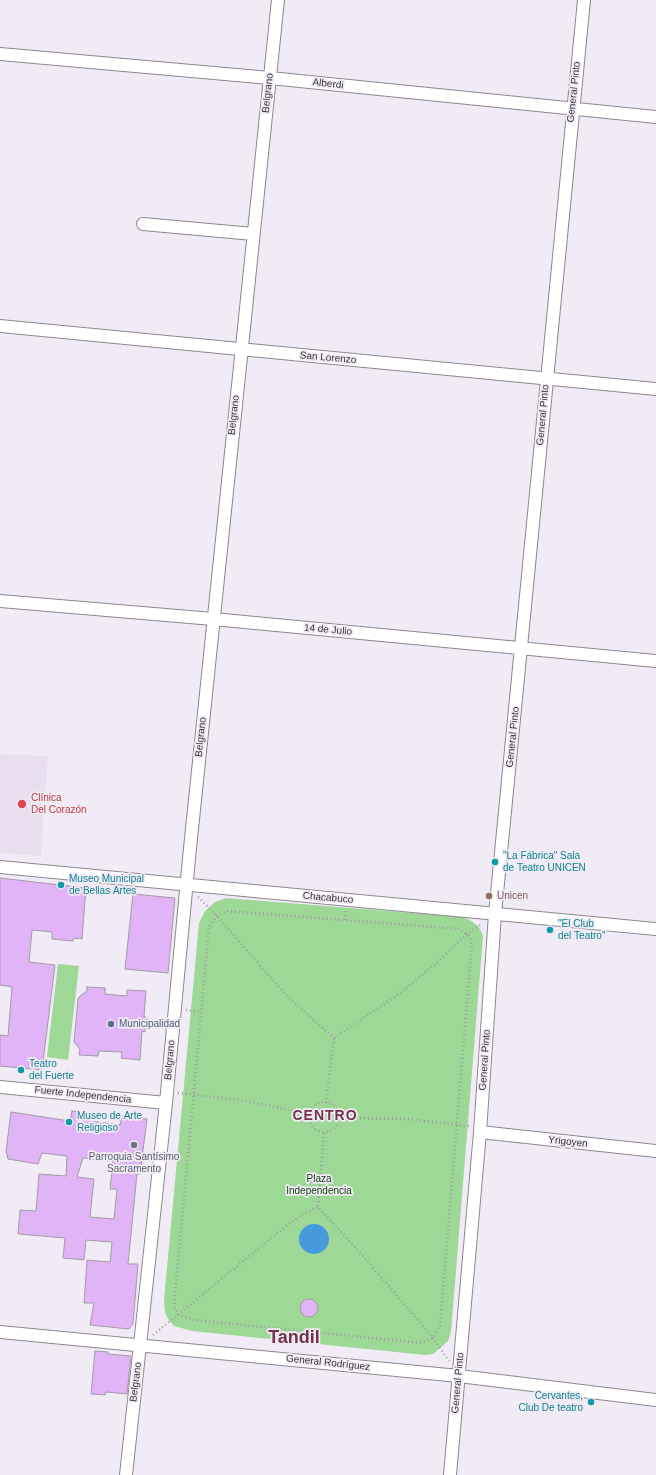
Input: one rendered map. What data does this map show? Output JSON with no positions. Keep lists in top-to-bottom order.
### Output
{
  "streets": {
    "street": [
      "Alberdi",
      "General Pinto",
      "Belgrano",
      "San Lorenzo",
      "14 de Julio",
      "Chacabuco",
      "Fuerte Independencia",
      "Yrigoyen",
      "General Rodríguez"
    ]
  },
  "crossings": [
    ["Alberdi", "General Pinto"],
    ["Alberdi", "Belgrano"],
    ["General Pinto", "San Lorenzo"],
    ["General Pinto", "14 de Julio"],
    ["General Pinto", "Chacabuco"],
    ["General Pinto", "Yrigoyen"],
    ["General Pinto", "General Rodríguez"],
    ["Belgrano", "San Lorenzo"],
    ["Belgrano", "14 de Julio"],
    ["Belgrano", "Chacabuco"],
    ["Belgrano", "Fuerte Independencia"],
    ["Belgrano", "General Rodríguez"]
  ],
  "districts": ["CENTRO", "Tandil"],
  "parks": ["Plaza Independencia"],
  "places": [
    "Clínica Del Corazón",
    "\"La Fábrica\" Sala de Teatro UNICEN",
    "Museo Municipal de Bellas Artes",
    "Unicen",
    "\"El Club del Teatro\"",
    "Municipalidad",
    "Teatro del Fuerte",
    "Museo de Arte Religioso",
    "Parroquia Santísimo Sacramento",
    "Cervantes, Club De teatro"
  ]
}
